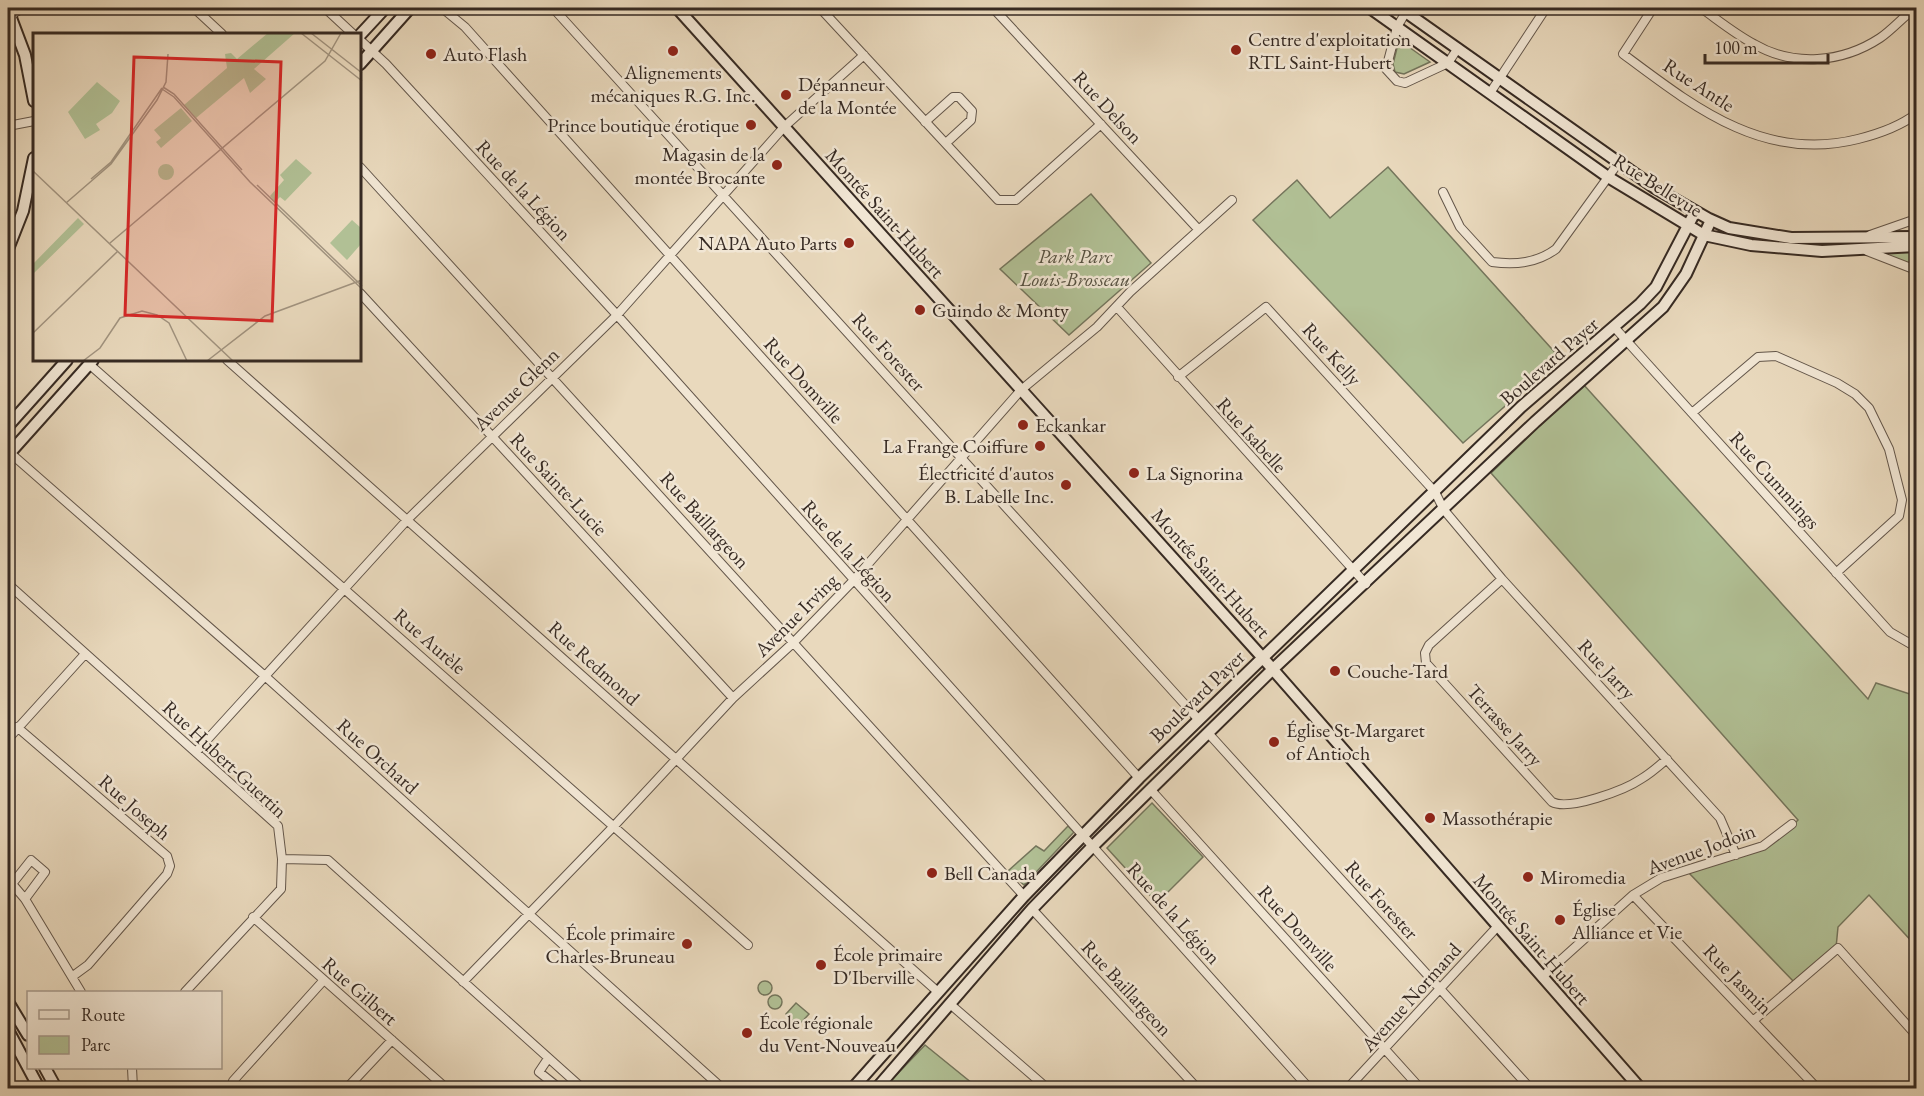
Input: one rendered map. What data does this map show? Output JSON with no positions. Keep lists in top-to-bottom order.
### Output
{
  "streets": {
    "street": [
      "Rue Antle",
      "Rue Delson",
      "Rue Bellevue",
      "Rue de la Légion",
      "Montée Saint-Hubert",
      "Rue Forester",
      "Rue Kelly",
      "Boulevard Payer",
      "Rue Domville",
      "Avenue Glenn",
      "Rue Isabelle",
      "Rue Cummings",
      "Rue Sainte-Lucie",
      "Rue Baillargeon",
      "Avenue Irving",
      "Rue Aurèle",
      "Rue Redmond",
      "Rue Jarry",
      "Terrasse Jarry",
      "Rue Orchard",
      "Rue Hubert-Guertin",
      "Rue Joseph",
      "Avenue Jodoin",
      "Rue Jasmin",
      "Rue Gilbert",
      "Avenue Normand"
    ]
  },
  "crossings": [
    ["Rue Delson", "Avenue Irving"],
    ["Rue Bellevue", "Boulevard Payer"],
    ["Rue de la Légion", "Boulevard Payer"],
    ["Rue de la Légion", "Avenue Glenn"],
    ["Rue de la Légion", "Avenue Irving"],
    ["Montée Saint-Hubert", "Boulevard Payer"],
    ["Montée Saint-Hubert", "Avenue Glenn"],
    ["Montée Saint-Hubert", "Avenue Irving"],
    ["Montée Saint-Hubert", "Avenue Jodoin"],
    ["Montée Saint-Hubert", "Avenue Normand"],
    ["Rue Forester", "Boulevard Payer"],
    ["Rue Forester", "Avenue Glenn"],
    ["Rue Forester", "Avenue Irving"],
    ["Rue Forester", "Avenue Normand"],
    ["Rue Kelly", "Boulevard Payer"],
    ["Rue Kelly", "Rue Isabelle"],
    ["Rue Kelly", "Rue Jarry"],
    ["Boulevard Payer", "Rue Domville"],
    ["Boulevard Payer", "Rue Isabelle"],
    ["Boulevard Payer", "Rue Cummings"],
    ["Boulevard Payer", "Rue Baillargeon"],
    ["Boulevard Payer", "Rue Redmond"],
    ["Boulevard Payer", "Rue Jarry"],
    ["Rue Domville", "Avenue Glenn"],
    ["Rue Domville", "Avenue Irving"],
    ["Rue Domville", "Avenue Normand"],
    ["Avenue Glenn", "Rue Sainte-Lucie"],
    ["Avenue Glenn", "Rue Baillargeon"],
    ["Avenue Glenn", "Rue Aurèle"],
    ["Avenue Glenn", "Rue Redmond"],
    ["Avenue Glenn", "Rue Orchard"],
    ["Avenue Glenn", "Rue Hubert-Guertin"],
    ["Rue Isabelle", "Avenue Irving"],
    ["Rue Sainte-Lucie", "Avenue Irving"],
    ["Rue Baillargeon", "Avenue Irving"],
    ["Avenue Irving", "Rue Aurèle"],
    ["Avenue Irving", "Rue Redmond"],
    ["Avenue Irving", "Rue Orchard"],
    ["Rue Jarry", "Terrasse Jarry"],
    ["Rue Jarry", "Avenue Jodoin"],
    ["Rue Hubert-Guertin", "Rue Gilbert"],
    ["Avenue Jodoin", "Rue Jasmin"]
  ],
  "parks": ["Park Parc Louis-Brosseau"],
  "places": [
    "Centre d'exploitation RTL Saint-Hubert",
    "Alignements mécaniques R.G. Inc.",
    "Auto Flash",
    "Dépanneur de la Montée",
    "Prince boutique érotique",
    "Magasin de la montée Brocante",
    "NAPA Auto Parts",
    "Guindo & Monty",
    "Eckankar",
    "La Frange Coiffure",
    "La Signorina",
    "Électricité d'autos B. Labelle Inc.",
    "Couche-Tard",
    "Église St-Margaret of Antioch",
    "Massothérapie",
    "Bell Canada",
    "Miromedia",
    "Église Alliance et Vie",
    "École primaire Charles-Bruneau",
    "École primaire D'Iberville",
    "École régionale du Vent-Nouveau"
  ],
  "legend": ["Route", "Parc"],
  "scale_bar": "100 m"
}
